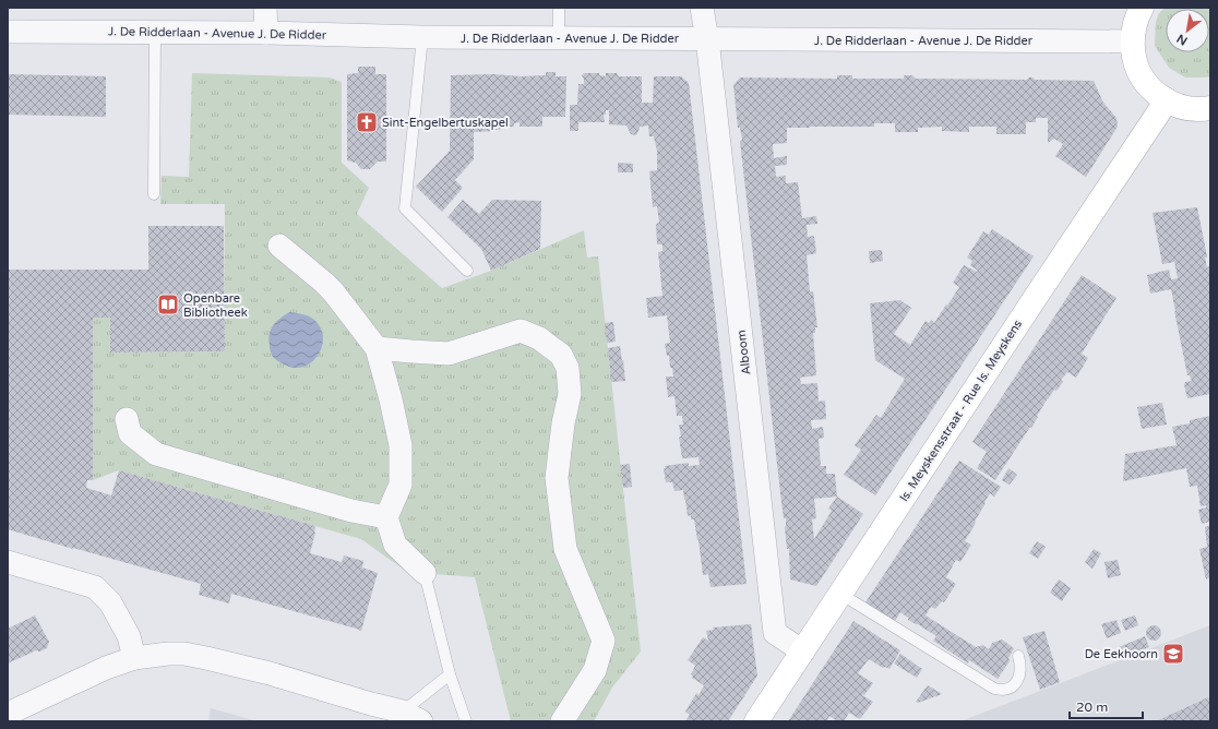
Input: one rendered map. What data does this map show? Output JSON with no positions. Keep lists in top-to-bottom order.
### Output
{
  "streets": {
    "street": ["J. De Ridderlaan - Avenue J. De Ridder", "Alboom", "Is. Meyskensstraat - Rue Is. Meyskens"]
  },
  "crossings": [
    ["J. De Ridderlaan - Avenue J. De Ridder", "Alboom"],
    ["Alboom", "Is. Meyskensstraat - Rue Is. Meyskens"]
  ],
  "places": {
    "church": ["Sint-Engelbertuskapel"],
    "library": ["Openbare Bibliotheek"],
    "school or university": ["De Eekhoorn"]
  },
  "scale_bar": "20 m",
  "north": "bottom left"
}
